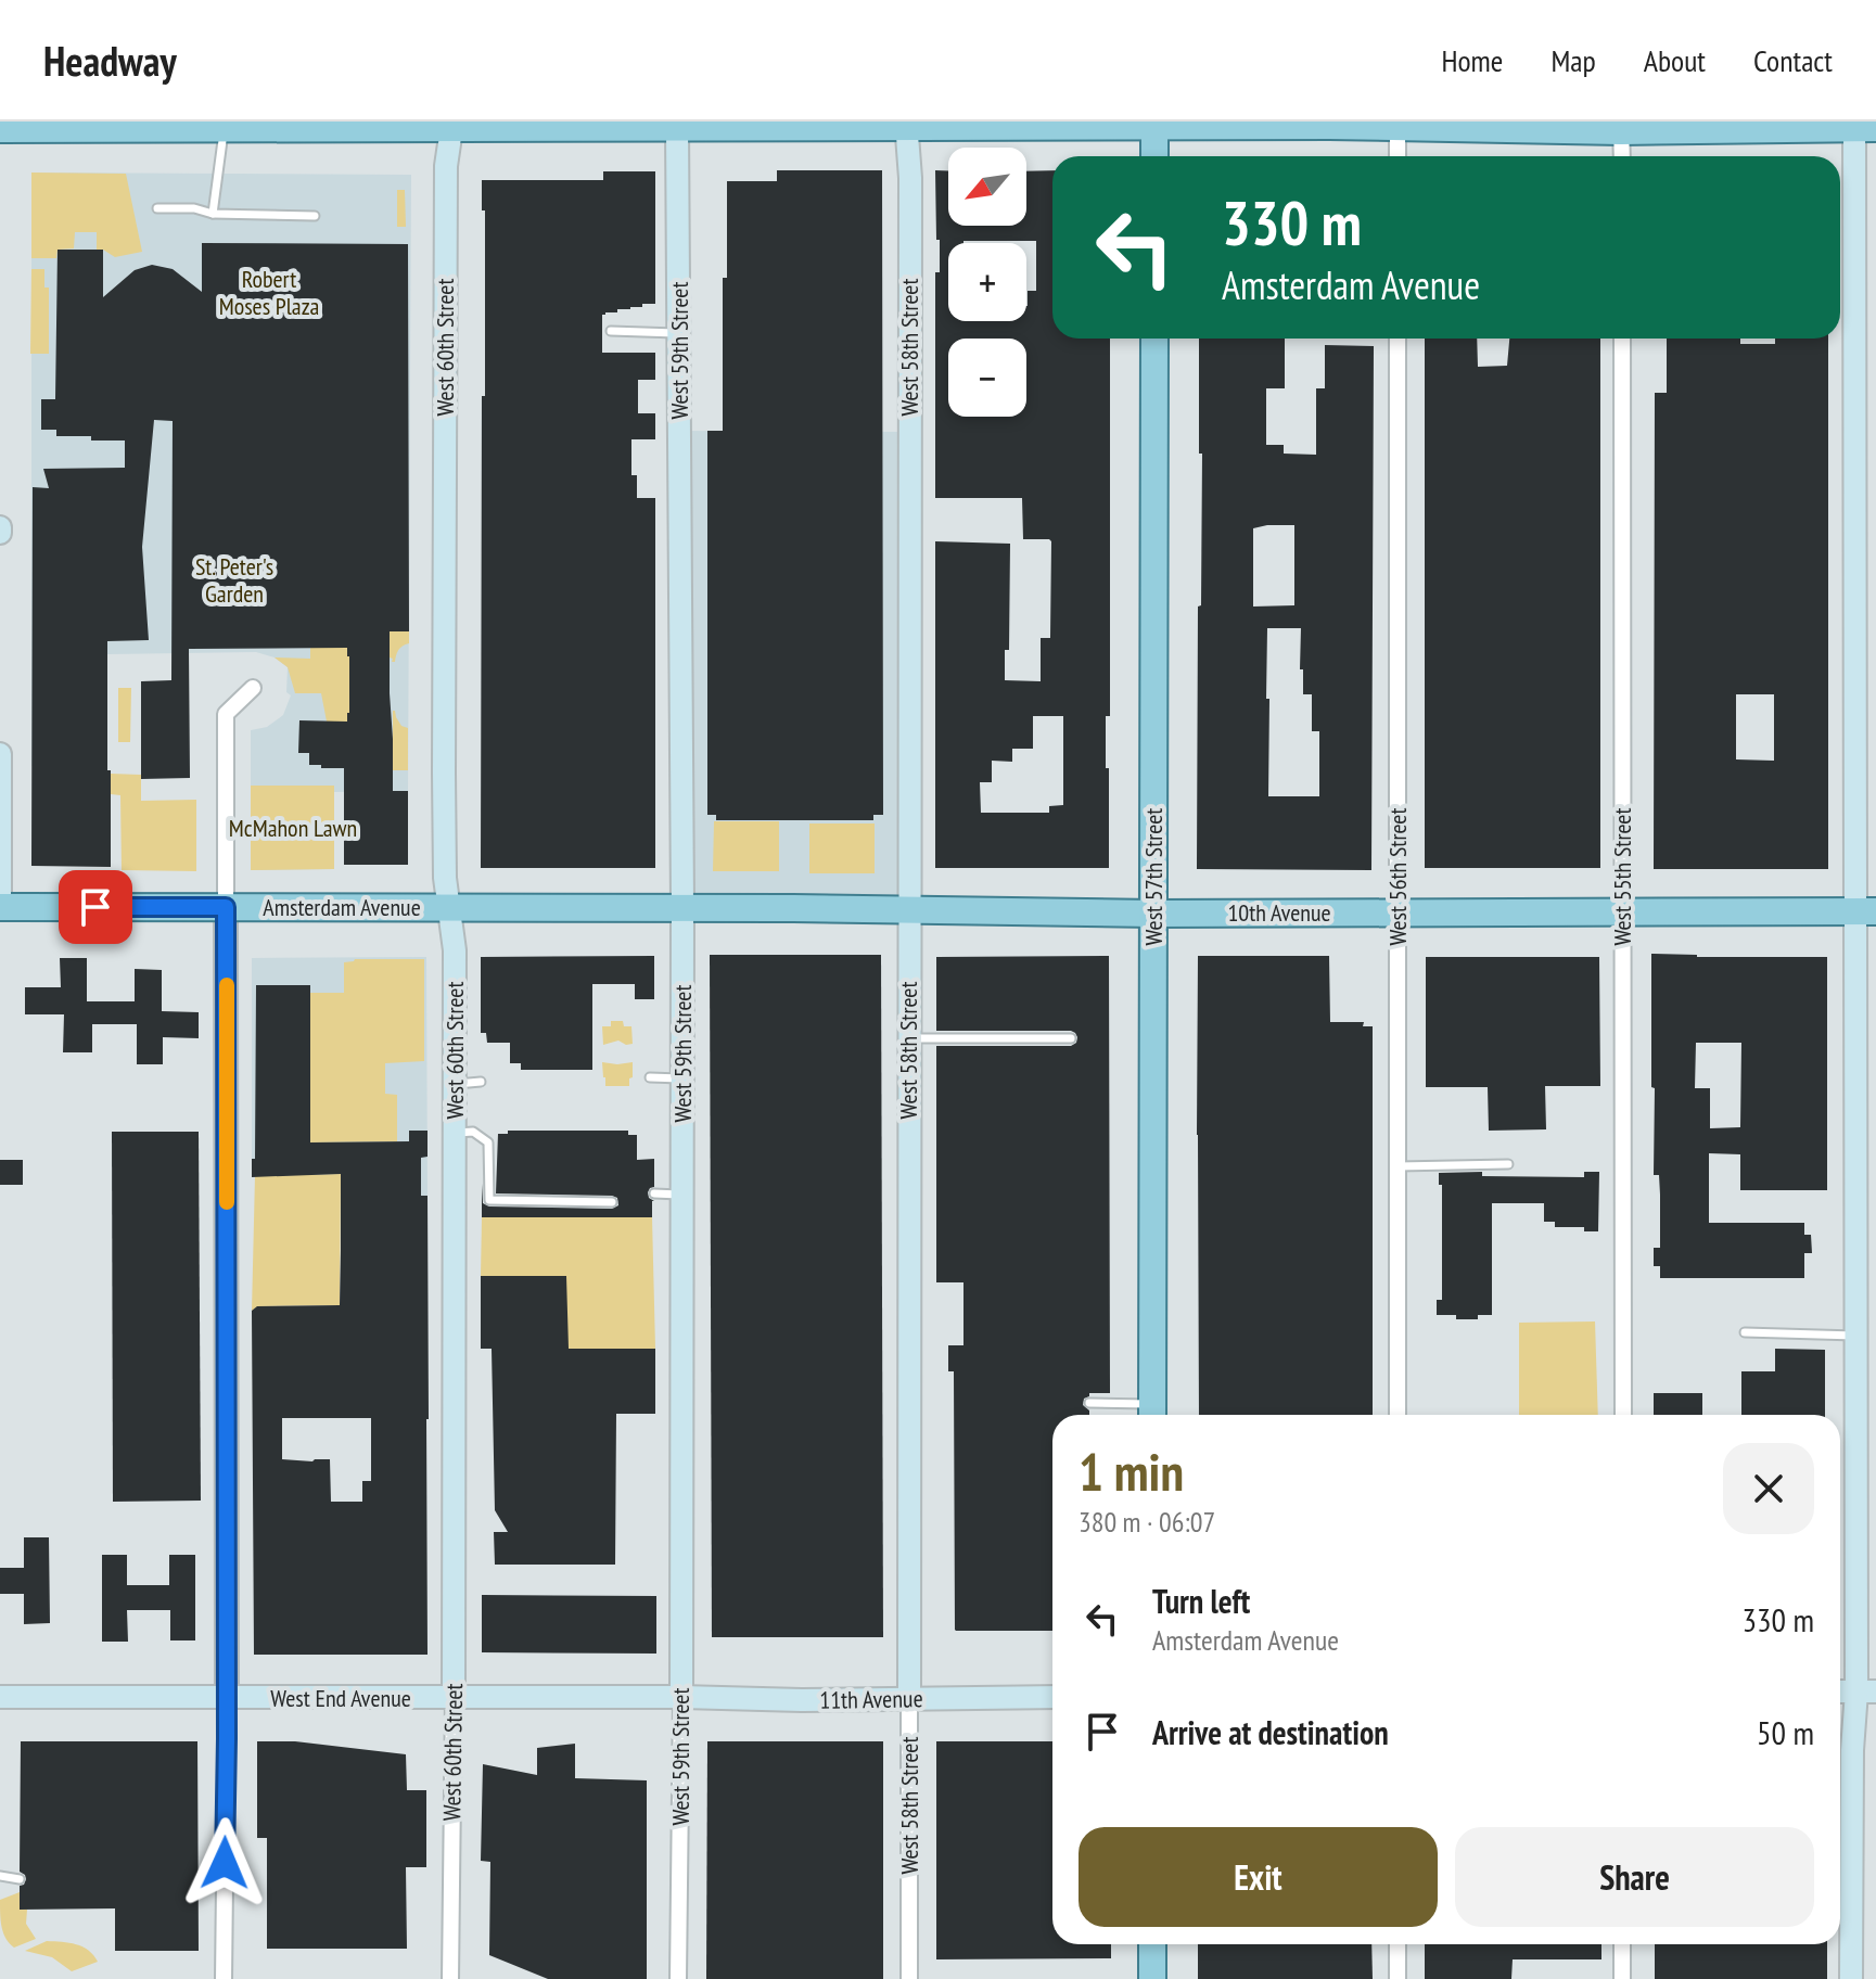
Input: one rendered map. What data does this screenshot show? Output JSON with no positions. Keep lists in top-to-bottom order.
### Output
{
  "streets": {
    "main road": ["West 57th Street", "Amsterdam Avenue", "10th Avenue"],
    "street": [
      "West 60th Street",
      "West 58th Street",
      "West 59th Street",
      "West 56th Street",
      "West 55th Street",
      "West End Avenue",
      "11th Avenue"
    ]
  },
  "crossings": [
    ["West 60th Street", "Amsterdam Avenue"],
    ["West 60th Street", "West End Avenue"],
    ["West 58th Street", "10th Avenue"],
    ["West 58th Street", "11th Avenue"],
    ["West 59th Street", "Amsterdam Avenue"],
    ["West 59th Street", "10th Avenue"],
    ["West 59th Street", "West End Avenue"],
    ["West 59th Street", "11th Avenue"],
    ["West 57th Street", "10th Avenue"],
    ["West 56th Street", "10th Avenue"],
    ["West 55th Street", "10th Avenue"],
    ["Amsterdam Avenue", "10th Avenue"],
    ["West End Avenue", "11th Avenue"]
  ],
  "parks": ["Robert Moses Plaza", "St. Peter's Garden", "McMahon Lawn"],
  "north": "bottom left",
  "page": {
    "header": "Headway",
    "nav": [
      "Home",
      "Map",
      "About",
      "Contact"
    ],
    "map_buttons": ["+", "−"],
    "turn": ["330 m", "Amsterdam Avenue"],
    "heading": ["1 min", "380 m · 06:07"],
    "list": [
      {
        "name": "Turn left",
        "note": "Amsterdam Avenue",
        "value": "330 m"
      },
      {
        "name": "Arrive at destination",
        "value": "50 m"
      }
    ],
    "buttons": ["Exit", "Share"]
  }
}
